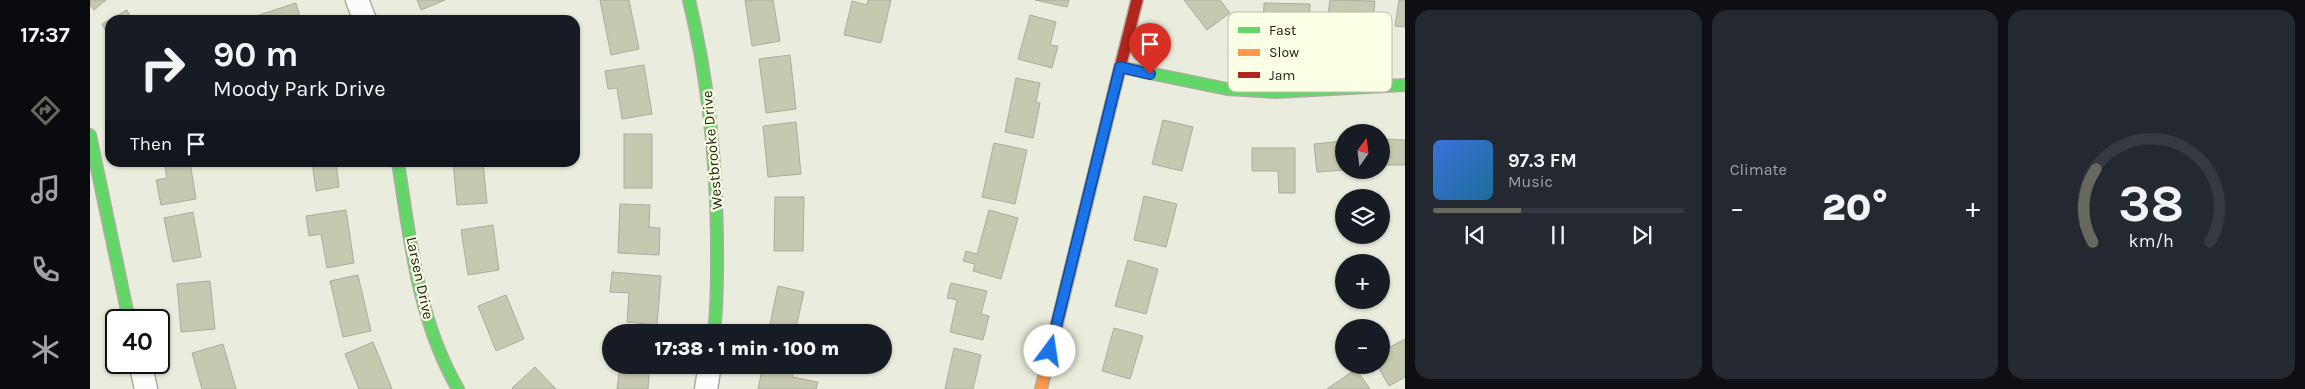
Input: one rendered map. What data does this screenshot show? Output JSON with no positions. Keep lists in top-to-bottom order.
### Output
{
  "streets": {
    "street": ["Westbrooke Drive", "Larsen Drive"]
  },
  "legend": ["Fast", "Slow", "Jam"],
  "north": "top",
  "page": {
    "tabs": "17:37",
    "tile": "Climate",
    "turn": ["90 m", "Moody Park Drive"],
    "then": "Then",
    "map_buttons": ["+", "−"],
    "song": ["97.3 FM", "Music"],
    "heat": ["−", "20°", "+"],
    "limit": "40",
    "trip": "17:38 · 1 min · 100 m",
    "gauge": ["38", "km/h"]
  }
}
